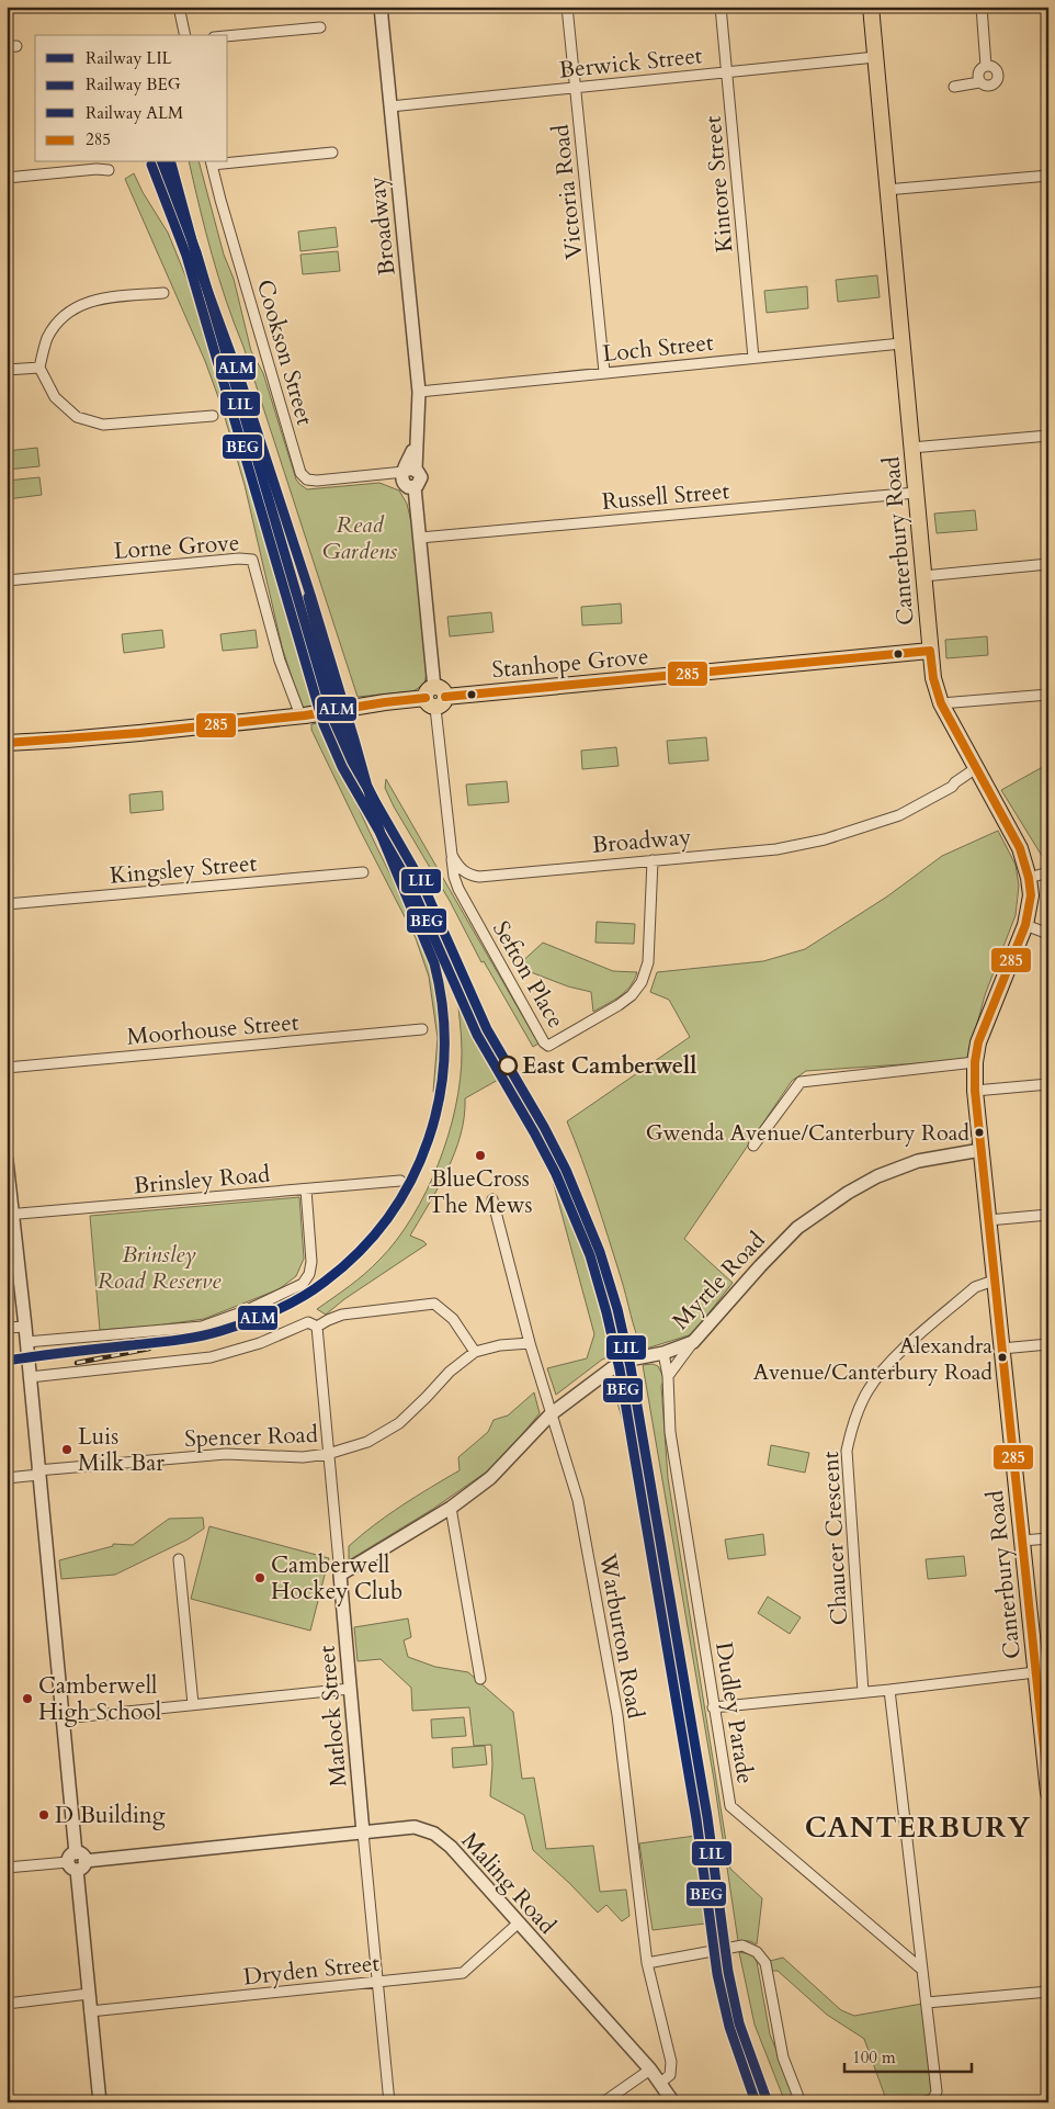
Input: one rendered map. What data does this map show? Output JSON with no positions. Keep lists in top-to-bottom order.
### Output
{
  "streets": {
    "main road": ["Canterbury Road", "Stanhope Grove"],
    "street": [
      "Berwick Street",
      "Kintore Street",
      "Victoria Road",
      "Broadway",
      "Loch Street",
      "Cookson Street",
      "Russell Street",
      "Lorne Grove",
      "Kingsley Street",
      "Sefton Place",
      "Moorhouse Street",
      "Brinsley Road",
      "Myrtle Road",
      "Spencer Road",
      "Chaucer Crescent",
      "Warburton Road",
      "Dudley Parade",
      "Matlock Street",
      "Maling Road",
      "Dryden Street"
    ]
  },
  "crossings": [
    ["Berwick Street", "Kintore Street"],
    ["Berwick Street", "Victoria Road"],
    ["Berwick Street", "Broadway"],
    ["Berwick Street", "Canterbury Road"],
    ["Kintore Street", "Loch Street"],
    ["Victoria Road", "Loch Street"],
    ["Broadway", "Loch Street"],
    ["Broadway", "Cookson Street"],
    ["Broadway", "Russell Street"],
    ["Broadway", "Canterbury Road"],
    ["Broadway", "Stanhope Grove"],
    ["Broadway", "Sefton Place"],
    ["Loch Street", "Canterbury Road"],
    ["Russell Street", "Canterbury Road"],
    ["Canterbury Road", "Stanhope Grove"],
    ["Canterbury Road", "Myrtle Road"],
    ["Canterbury Road", "Chaucer Crescent"],
    ["Lorne Grove", "Stanhope Grove"],
    ["Myrtle Road", "Warburton Road"],
    ["Myrtle Road", "Dudley Parade"],
    ["Myrtle Road", "Matlock Street"],
    ["Spencer Road", "Warburton Road"],
    ["Spencer Road", "Matlock Street"],
    ["Warburton Road", "Maling Road"],
    ["Matlock Street", "Maling Road"],
    ["Matlock Street", "Dryden Street"],
    ["Maling Road", "Dryden Street"]
  ],
  "districts": ["CANTERBURY"],
  "parks": ["Read Gardens", "Brinsley Road Reserve"],
  "places": [
    "East Camberwell",
    "Gwenda Avenue/Canterbury Road",
    "BlueCross The Mews",
    "Alexandra Avenue/Canterbury Road",
    "Luis Milk Bar",
    "Camberwell Hockey Club",
    "Camberwell High School",
    "D Building"
  ],
  "lines": [
    "rail line LIL",
    "rail line ALM",
    "rail line BEG",
    "transit line 285"
  ],
  "legend": [
    "Railway LIL",
    "Railway BEG",
    "Railway ALM",
    "285"
  ],
  "scale_bar": "100 m"
}
